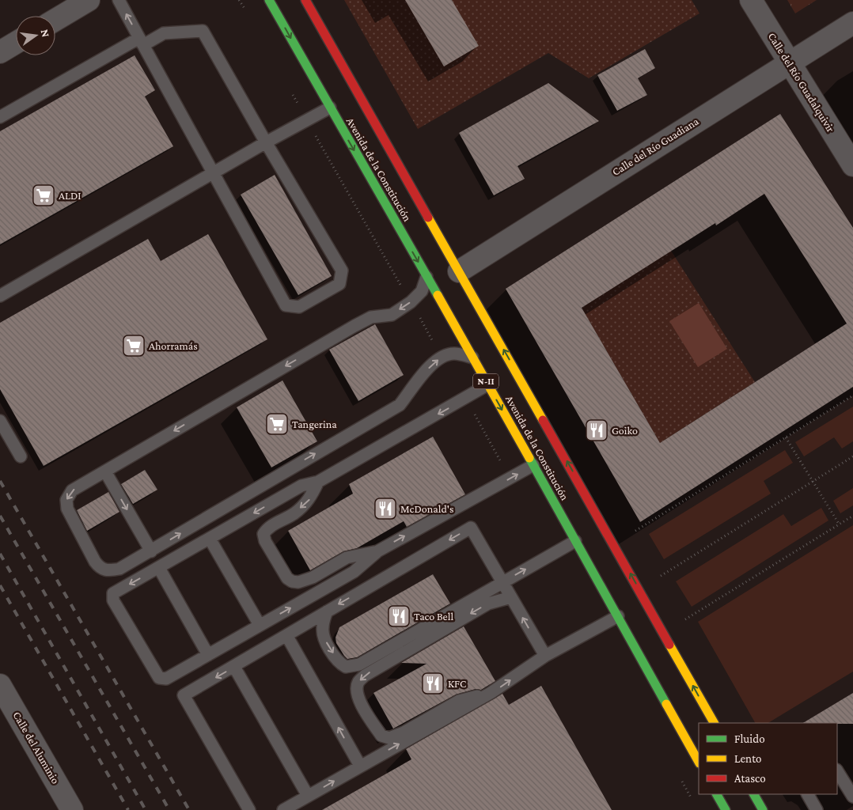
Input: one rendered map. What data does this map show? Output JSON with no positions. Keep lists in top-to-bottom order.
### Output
{
  "streets": {
    "main road": ["Avenida de la Constitución", "N-II"],
    "street": ["Calle del Río Guadalquivir", "Calle del Río Guadiana", "Calle del Aluminio"]
  },
  "crossings": [
    ["Calle del Río Guadalquivir", "Calle del Río Guadiana"],
    ["Calle del Río Guadiana", "Avenida de la Constitución"]
  ],
  "places": {
    "supermarket": ["ALDI", "Ahorramás", "Tangerina"],
    "restaurant": [
      "Goiko",
      "McDonald's",
      "Taco Bell",
      "KFC"
    ]
  },
  "legend": ["Fluido", "Lento", "Atasco"],
  "north": "right"
}
